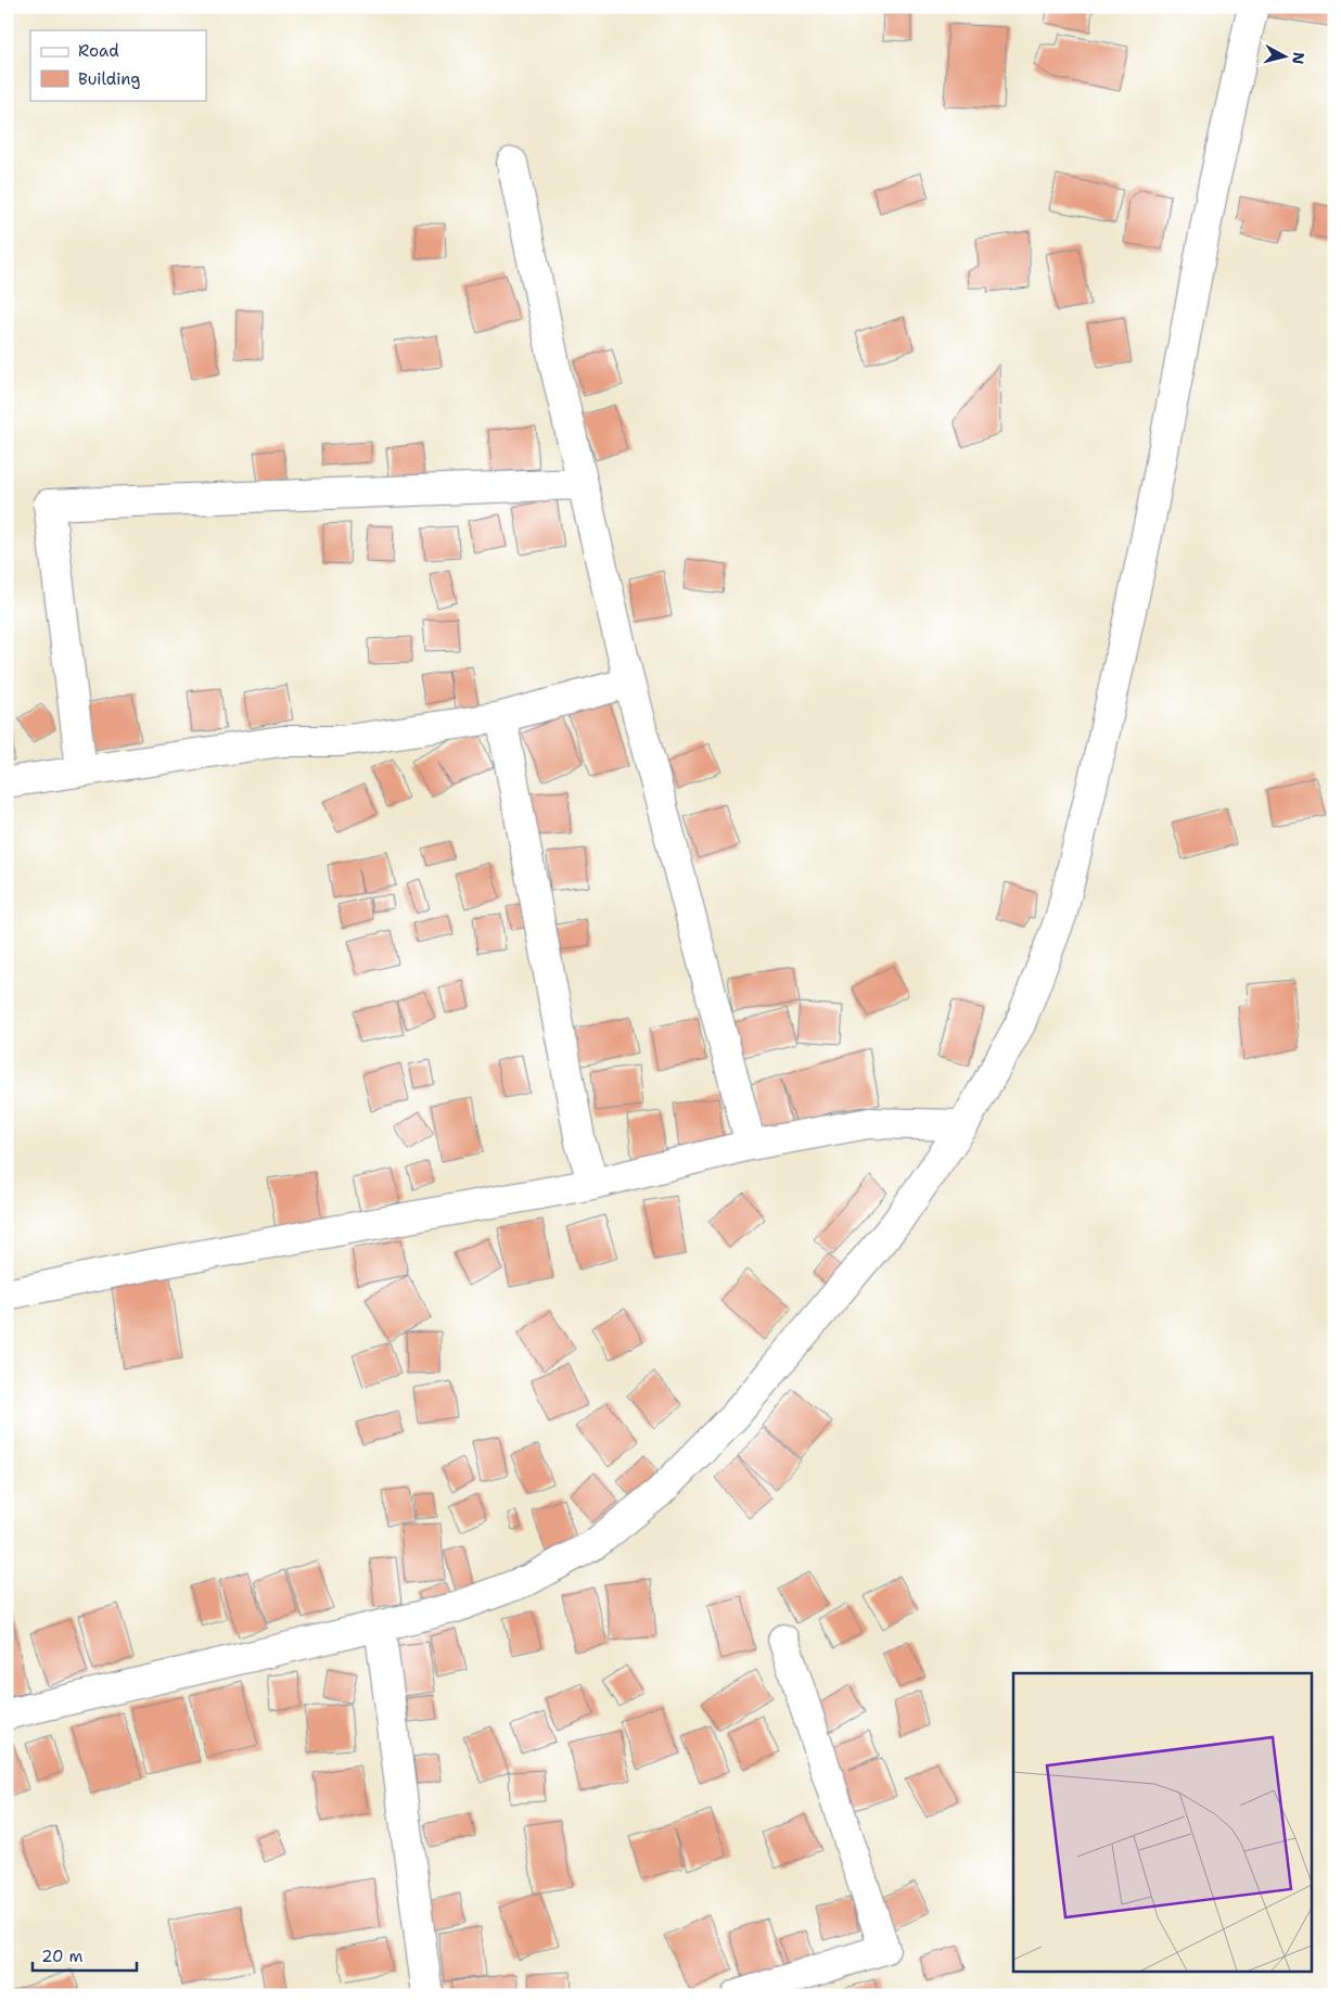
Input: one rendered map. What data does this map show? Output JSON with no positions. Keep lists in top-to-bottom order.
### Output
{
  "legend": ["Road", "Building"],
  "scale_bar": "20 m",
  "north": "right"
}
